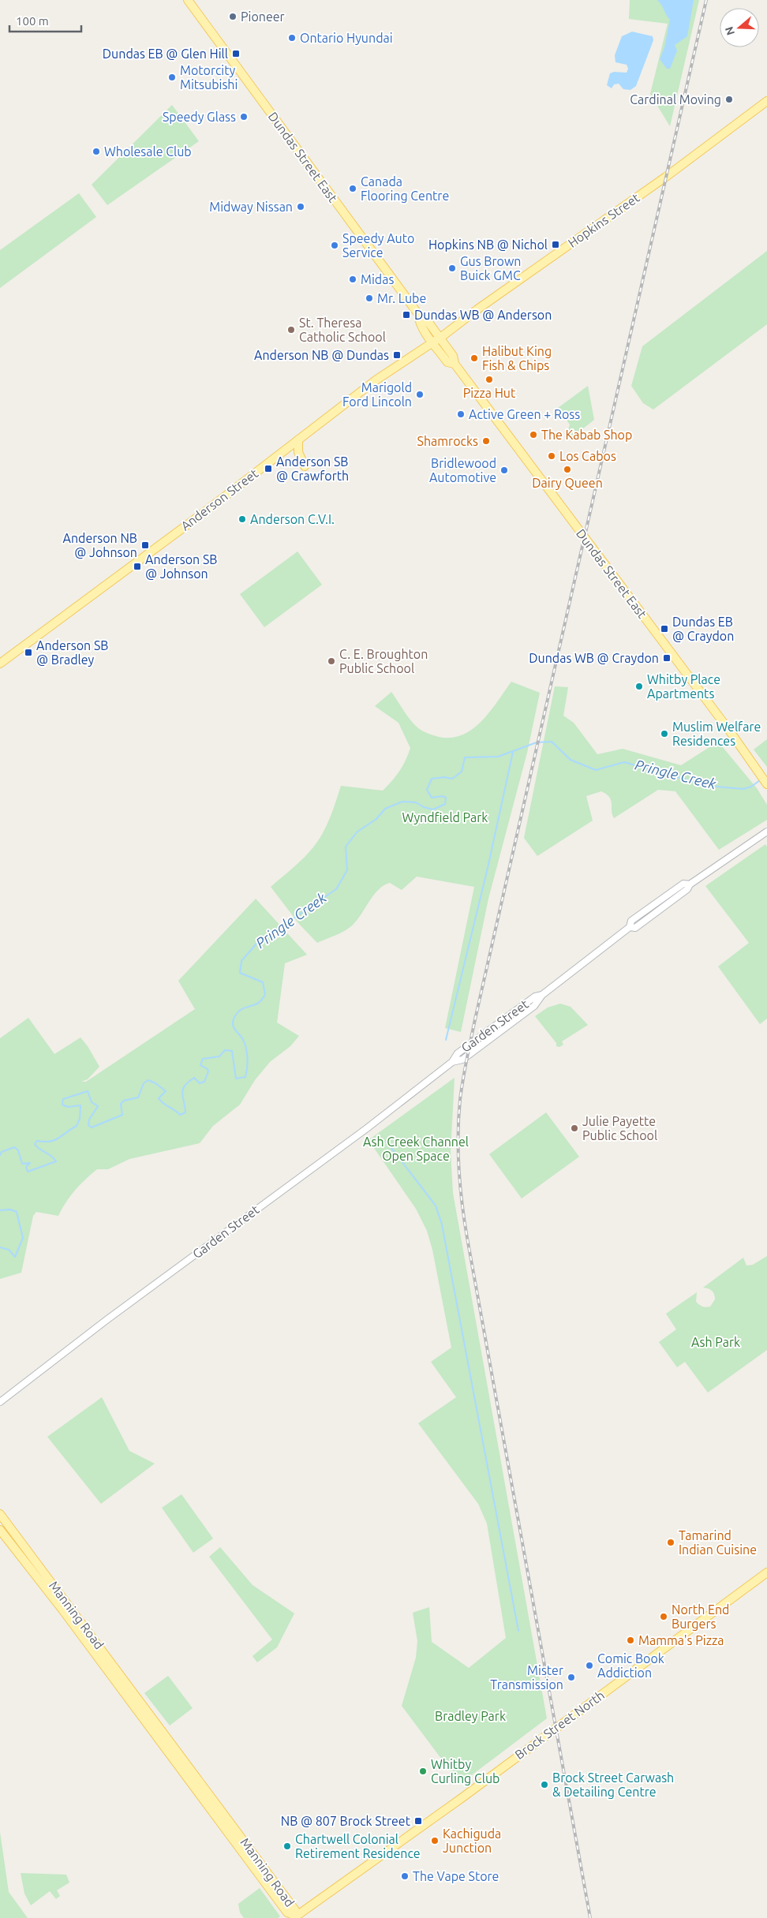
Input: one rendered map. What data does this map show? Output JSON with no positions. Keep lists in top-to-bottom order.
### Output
{
  "streets": {
    "main road": [
      "Dundas Street East",
      "Hopkins Street",
      "Anderson Street",
      "Manning Road",
      "Brock Street North"
    ],
    "street": ["Garden Street"]
  },
  "crossings": [
    ["Dundas Street East", "Hopkins Street"],
    ["Dundas Street East", "Anderson Street"],
    ["Hopkins Street", "Anderson Street"],
    ["Manning Road", "Brock Street North"]
  ],
  "water": ["Pringle Creek"],
  "parks": [
    "Wyndfield Park",
    "Ash Creek Channel Open Space",
    "Ash Park",
    "Bradley Park"
  ],
  "places": {
    "other": [
      "Pioneer",
      "Ontario Hyundai",
      "Motorcity Mitsubishi",
      "Cardinal Moving",
      "Speedy Glass",
      "Wholesale Club",
      "Canada Flooring Centre",
      "Midway Nissan",
      "Speedy Auto Service",
      "Gus Brown Buick GMC",
      "Midas",
      "Mr. Lube",
      "St. Theresa Catholic School",
      "Halibut King Fish & Chips",
      "Pizza Hut",
      "Marigold Ford Lincoln",
      "Active Green + Ross",
      "The Kabab Shop",
      "Shamrocks",
      "Los Cabos",
      "Dairy Queen",
      "Bridlewood Automotive",
      "Anderson C.V.I.",
      "C. E. Broughton Public School",
      "Whitby Place Apartments",
      "Muslim Welfare Residences",
      "Julie Payette Public School",
      "Tamarind Indian Cuisine",
      "North End Burgers",
      "Mamma's Pizza",
      "Comic Book Addiction",
      "Mister Transmission",
      "Whitby Curling Club",
      "Brock Street Carwash & Detailing Centre",
      "Kachiguda Junction",
      "Chartwell Colonial Retirement Residence",
      "The Vape Store"
    ],
    "transit": [
      "Dundas EB @ Glen Hill",
      "Hopkins NB @ Nichol",
      "Dundas WB @ Anderson",
      "Anderson NB @ Dundas",
      "Anderson SB @ Crawforth",
      "Anderson NB @ Johnson",
      "Anderson SB @ Johnson",
      "Dundas EB @ Craydon",
      "Anderson SB @ Bradley",
      "Dundas WB @ Craydon",
      "NB @ 807 Brock Street"
    ]
  },
  "scale_bar": "100 m",
  "north": "left"
}
